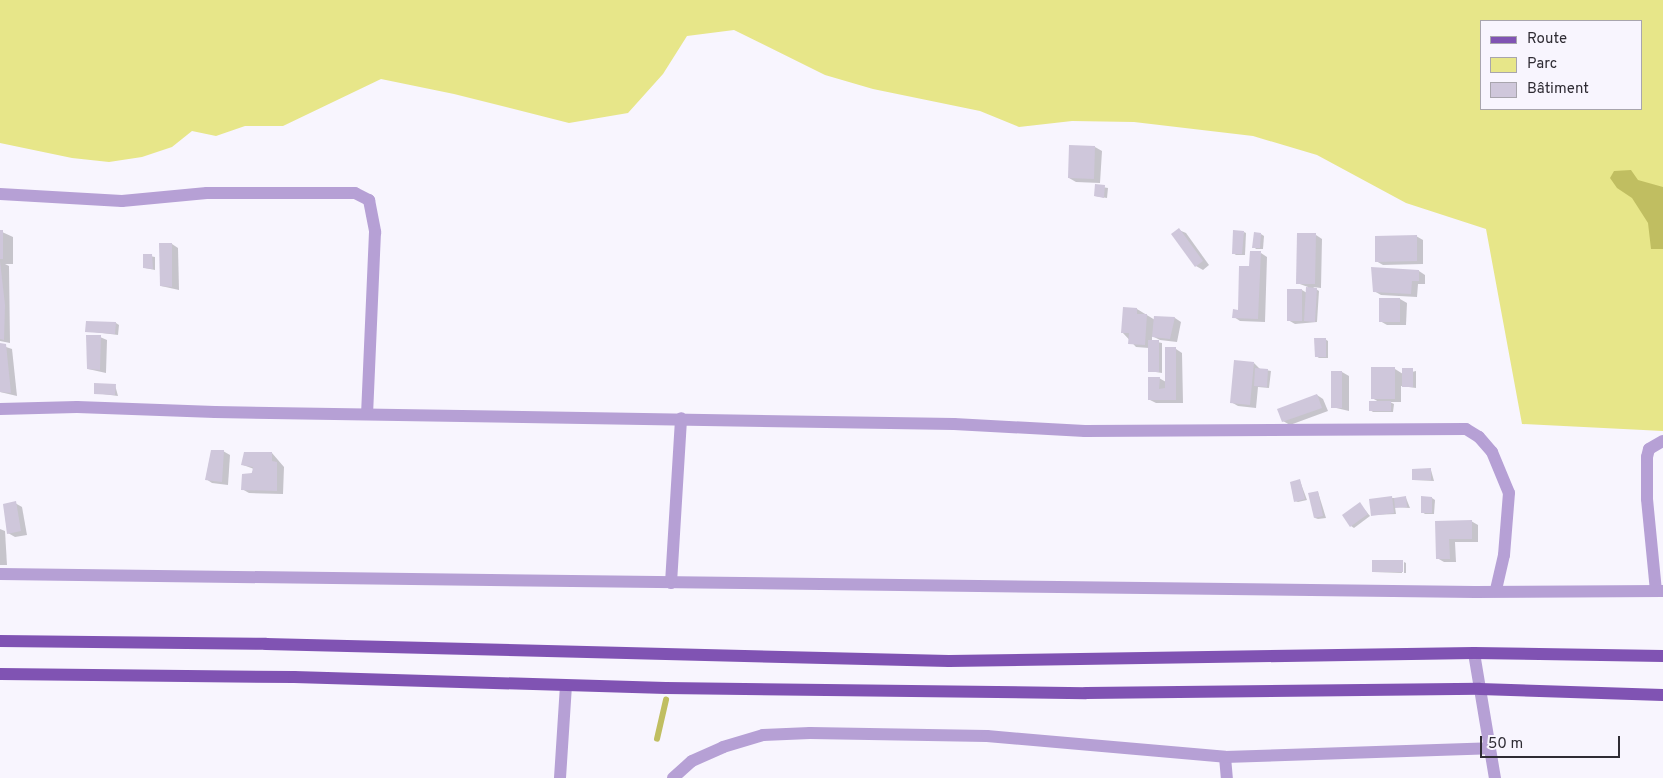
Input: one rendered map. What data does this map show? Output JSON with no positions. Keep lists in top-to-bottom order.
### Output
{
  "legend": ["Route", "Parc", "Bâtiment"],
  "scale_bar": "50 m"
}
